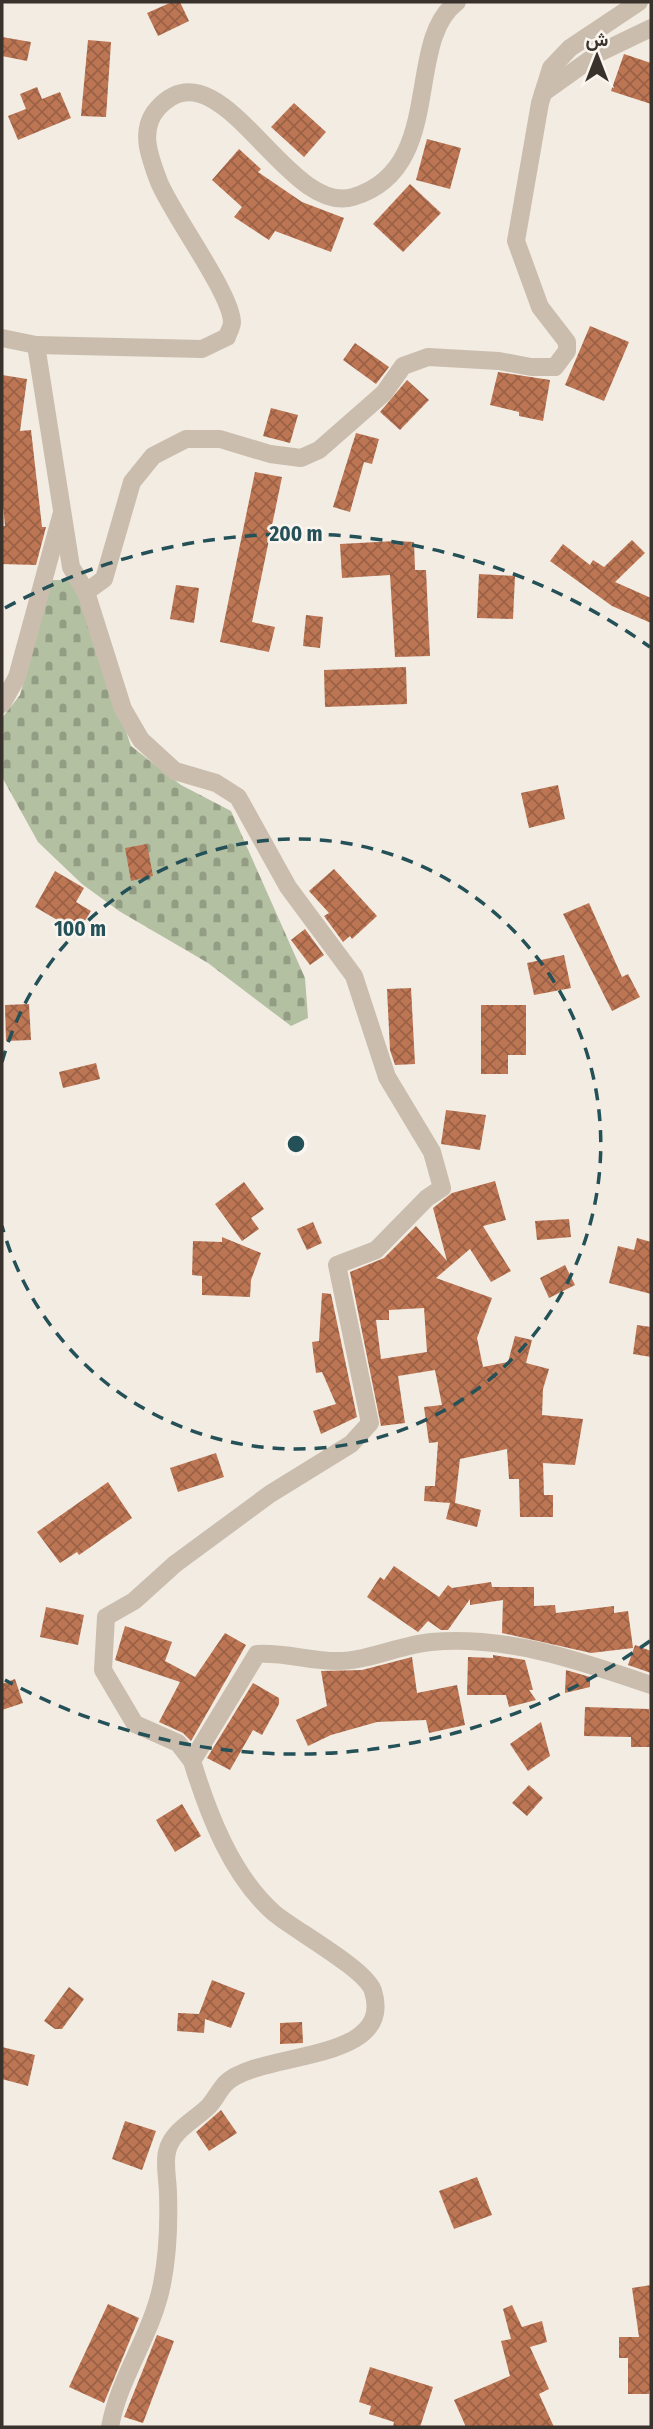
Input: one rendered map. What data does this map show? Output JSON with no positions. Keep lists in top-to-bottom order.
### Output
{
  "north": "top",
  "rings": ["200 m", "100 m"]
}
